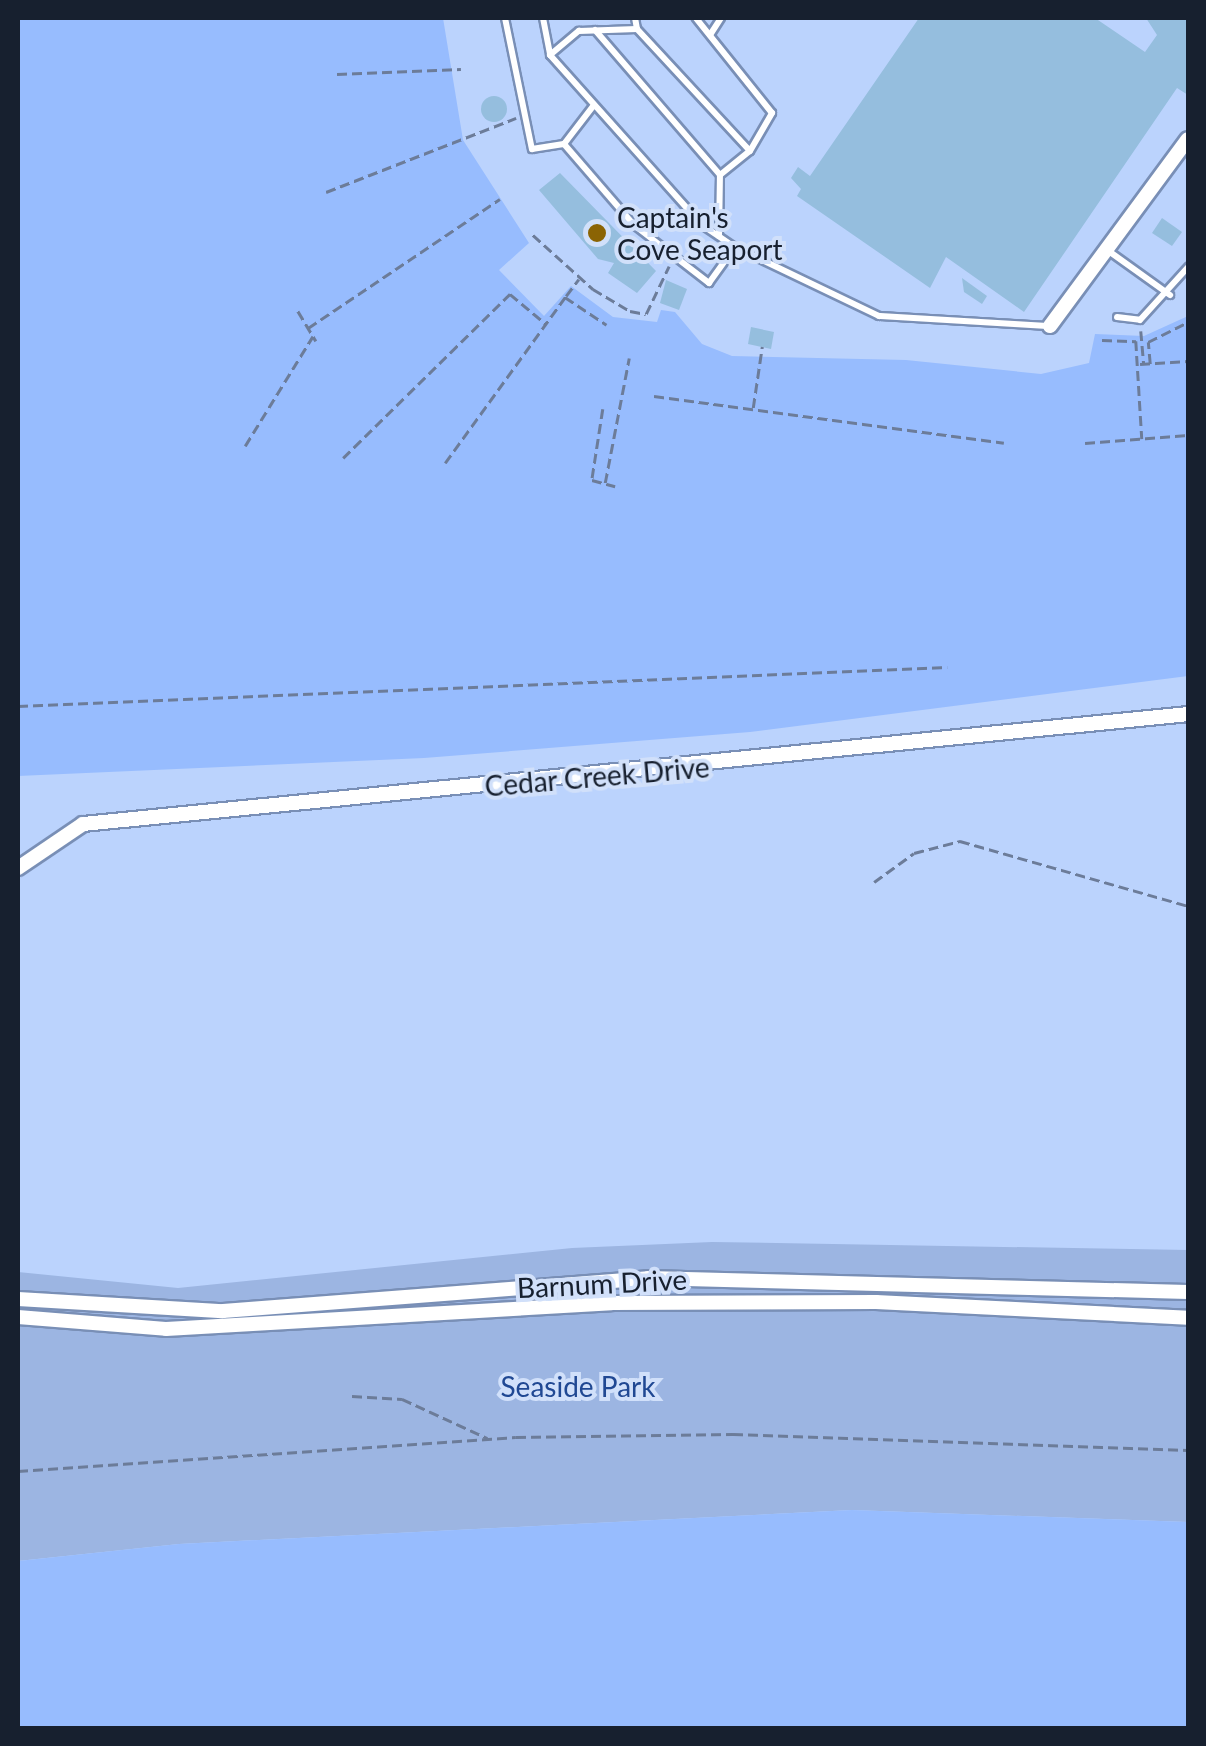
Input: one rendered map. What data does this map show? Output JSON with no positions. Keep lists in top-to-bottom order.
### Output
{
  "streets": {
    "street": ["Cedar Creek Drive", "Barnum Drive"]
  },
  "parks": ["Seaside Park"],
  "places": ["Captain's Cove Seaport"]
}
